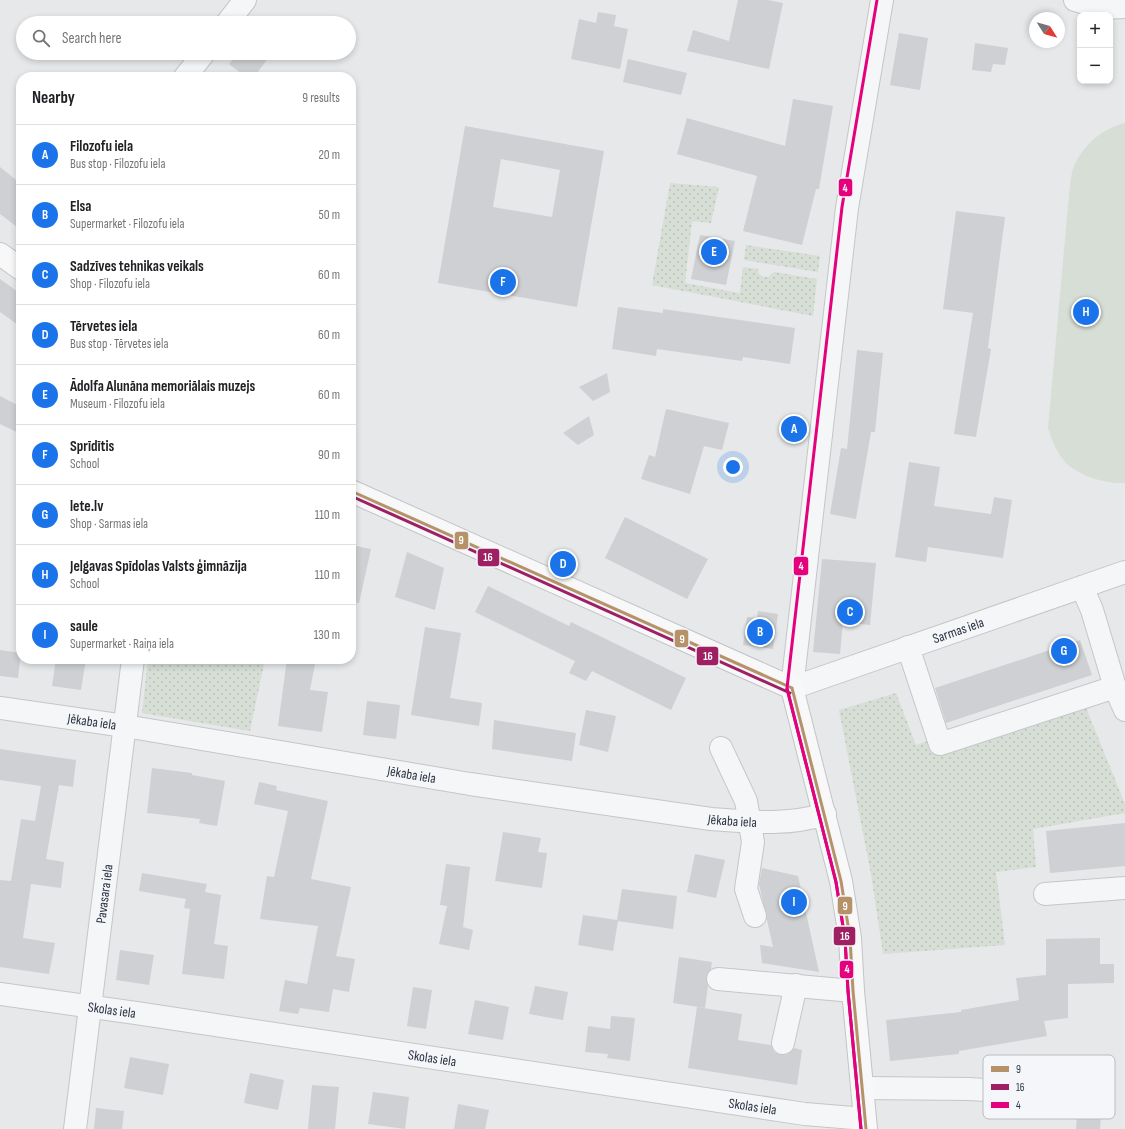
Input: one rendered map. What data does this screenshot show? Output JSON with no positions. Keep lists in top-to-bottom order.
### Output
{
  "streets": {
    "street": [
      "Sarmas iela",
      "Jēkaba iela",
      "Pavasara iela",
      "Skolas iela"
    ]
  },
  "crossings": [
    ["Jēkaba iela", "Pavasara iela"],
    ["Pavasara iela", "Skolas iela"]
  ],
  "lines": ["transit line 4", "transit line 9", "transit line 16"],
  "legend": ["9", "16", "4"],
  "north": "bottom right",
  "page": {
    "map_buttons": ["+", "−"],
    "search": "Search here",
    "heading": ["Nearby", "9 results"],
    "list": [
      {
        "mark": "A",
        "name": "Filozofu iela",
        "note": "Bus stop · Filozofu iela",
        "value": "20 m"
      },
      {
        "mark": "B",
        "name": "Elsa",
        "note": "Supermarket · Filozofu iela",
        "value": "50 m"
      },
      {
        "mark": "C",
        "name": "Sadzīves tehnikas veikals",
        "note": "Shop · Filozofu iela",
        "value": "60 m"
      },
      {
        "mark": "D",
        "name": "Tērvetes iela",
        "note": "Bus stop · Tērvetes iela",
        "value": "60 m"
      },
      {
        "mark": "E",
        "name": "Ādolfa Alunāna memoriālais muzejs",
        "note": "Museum · Filozofu iela",
        "value": "60 m"
      },
      {
        "mark": "F",
        "name": "Sprīdītis",
        "note": "School",
        "value": "90 m"
      },
      {
        "mark": "G",
        "name": "lete.lv",
        "note": "Shop · Sarmas iela",
        "value": "110 m"
      },
      {
        "mark": "H",
        "name": "Jelgavas Spīdolas Valsts ģimnāzija",
        "note": "School",
        "value": "110 m"
      },
      {
        "mark": "I",
        "name": "saule",
        "note": "Supermarket · Raiņa iela",
        "value": "130 m"
      }
    ],
    "pins": [
      "E",
      "F",
      "H",
      "A",
      "D",
      "C",
      "B",
      "G",
      "I"
    ]
  }
}
